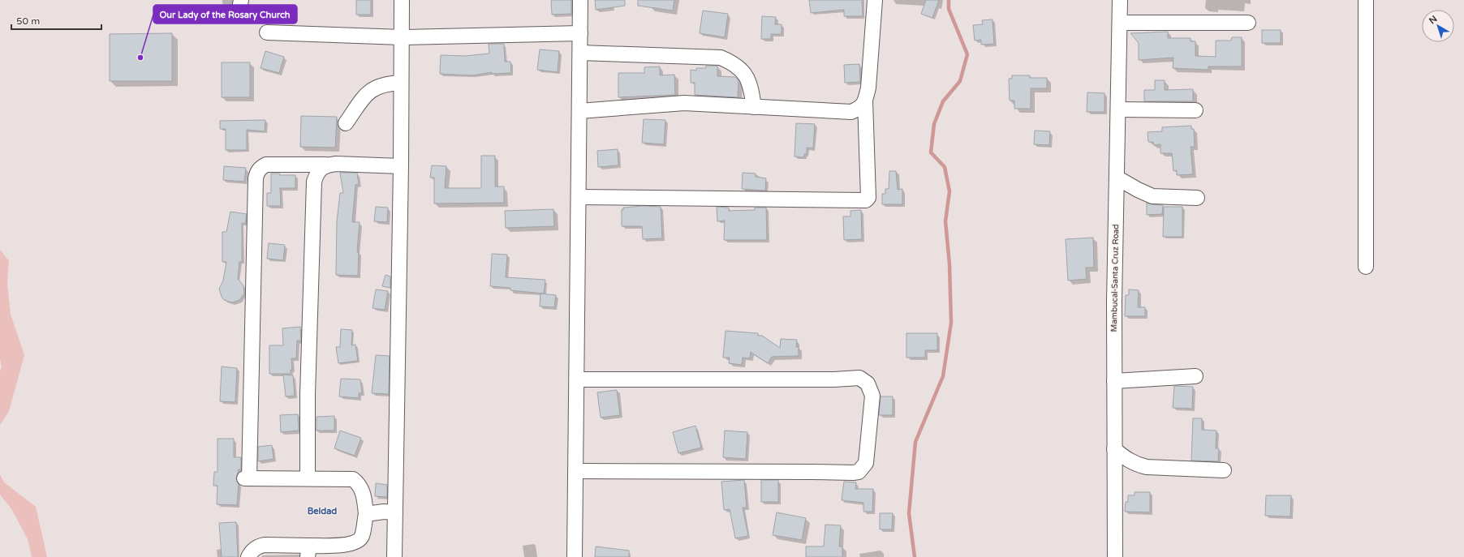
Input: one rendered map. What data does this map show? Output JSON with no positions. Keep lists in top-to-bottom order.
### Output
{
  "streets": {
    "street": ["Mambucal-Santa Cruz Road"]
  },
  "districts": ["Beldad"],
  "places": ["Our Lady of the Rosary Church"],
  "scale_bar": "50 m",
  "north": "top left"
}
